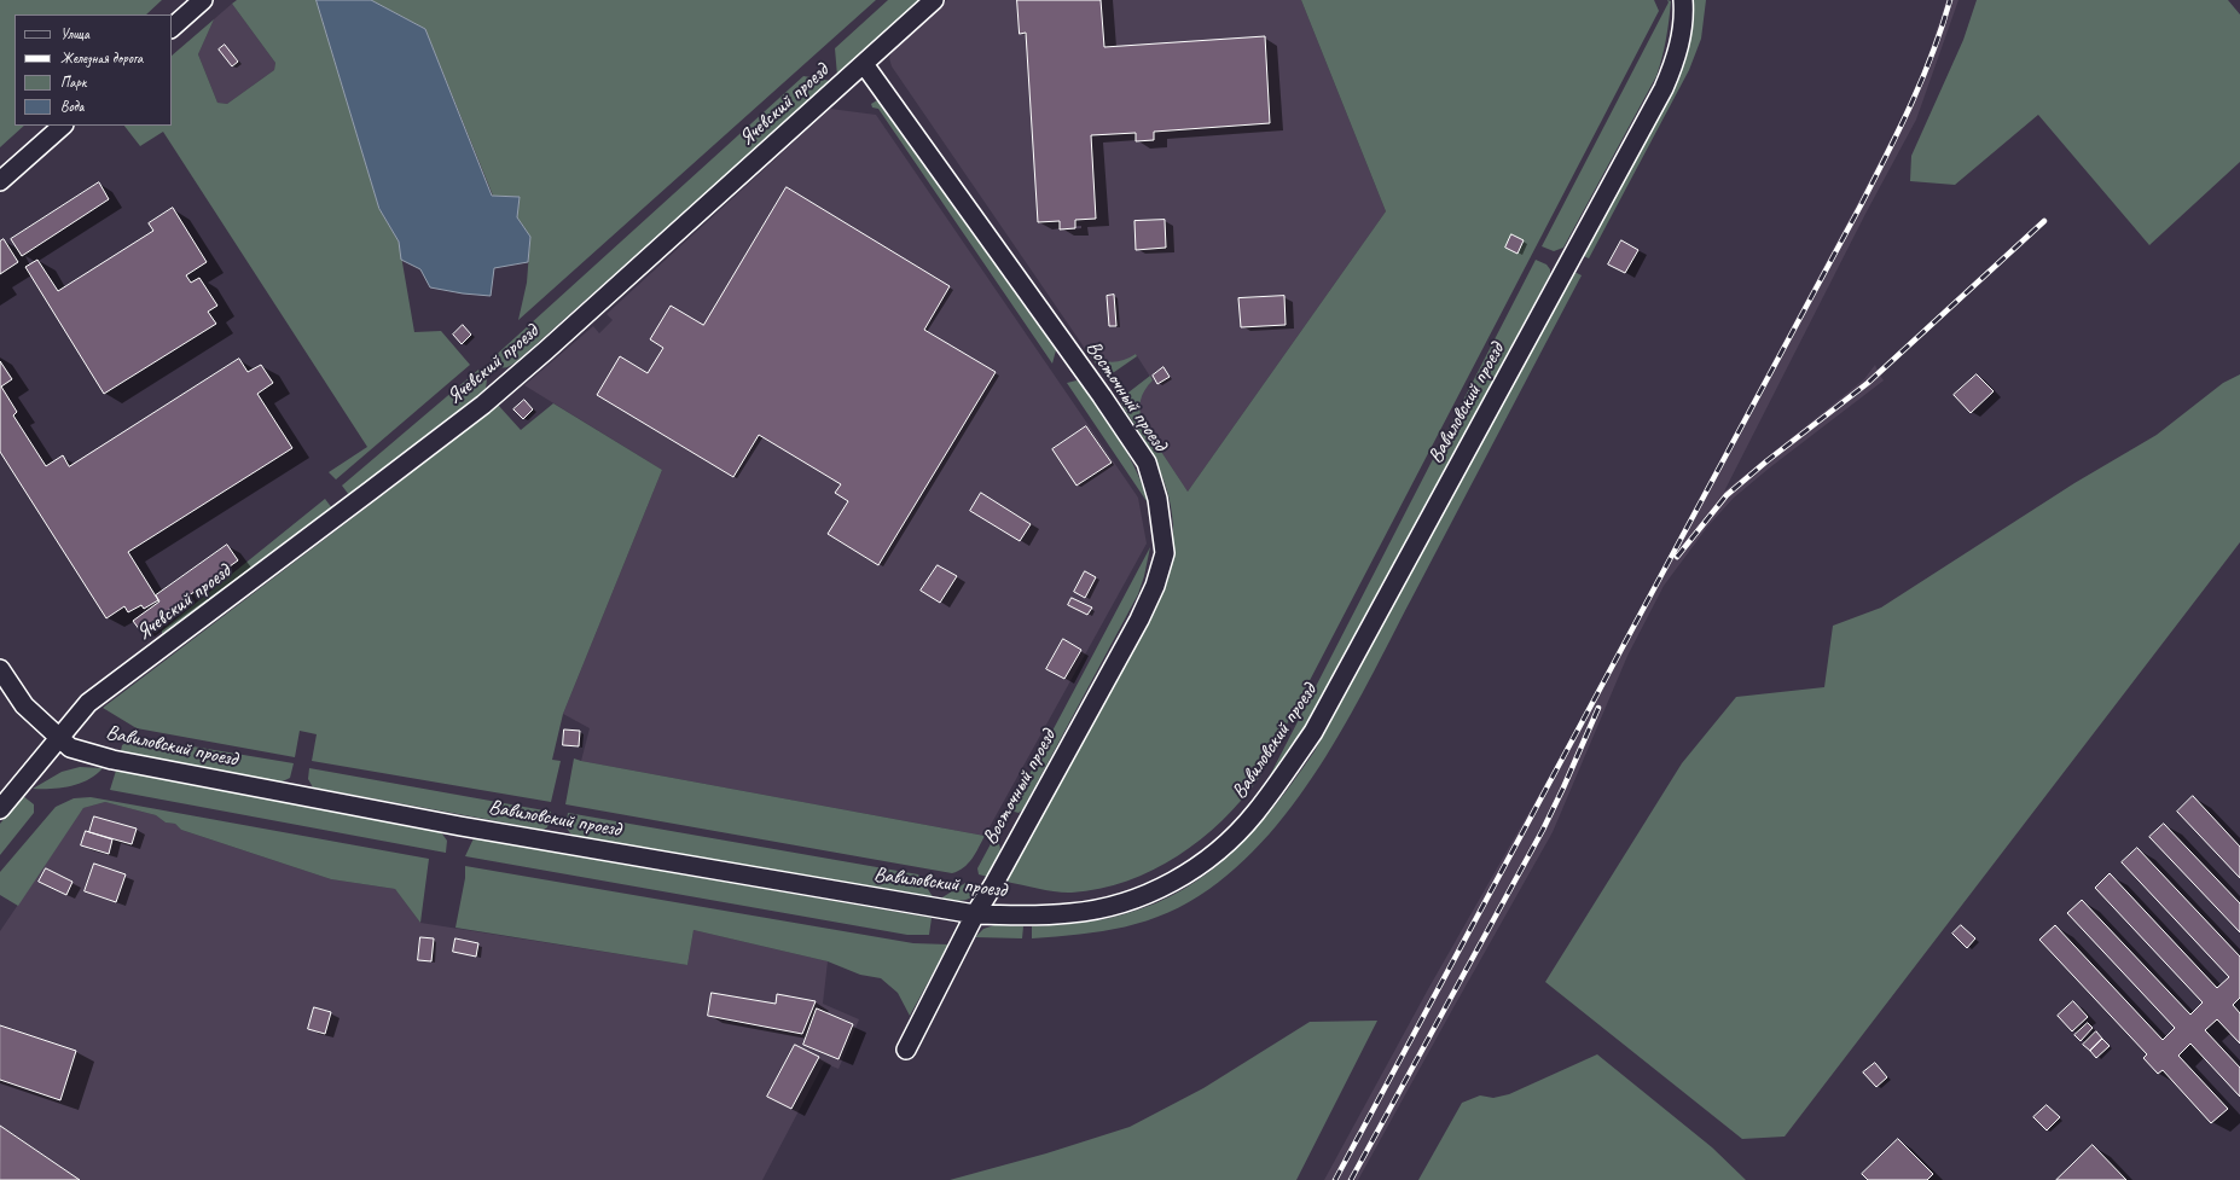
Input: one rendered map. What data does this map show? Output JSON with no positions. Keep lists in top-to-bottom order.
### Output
{
  "streets": {
    "street": ["Ячевский проезд", "Восточный проезд", "Вавиловский проезд"]
  },
  "crossings": [
    ["Ячевский проезд", "Восточный проезд"],
    ["Ячевский проезд", "Вавиловский проезд"],
    ["Восточный проезд", "Вавиловский проезд"]
  ],
  "legend": [
    "Улица",
    "Железная дорога",
    "Парк",
    "Вода"
  ]
}
